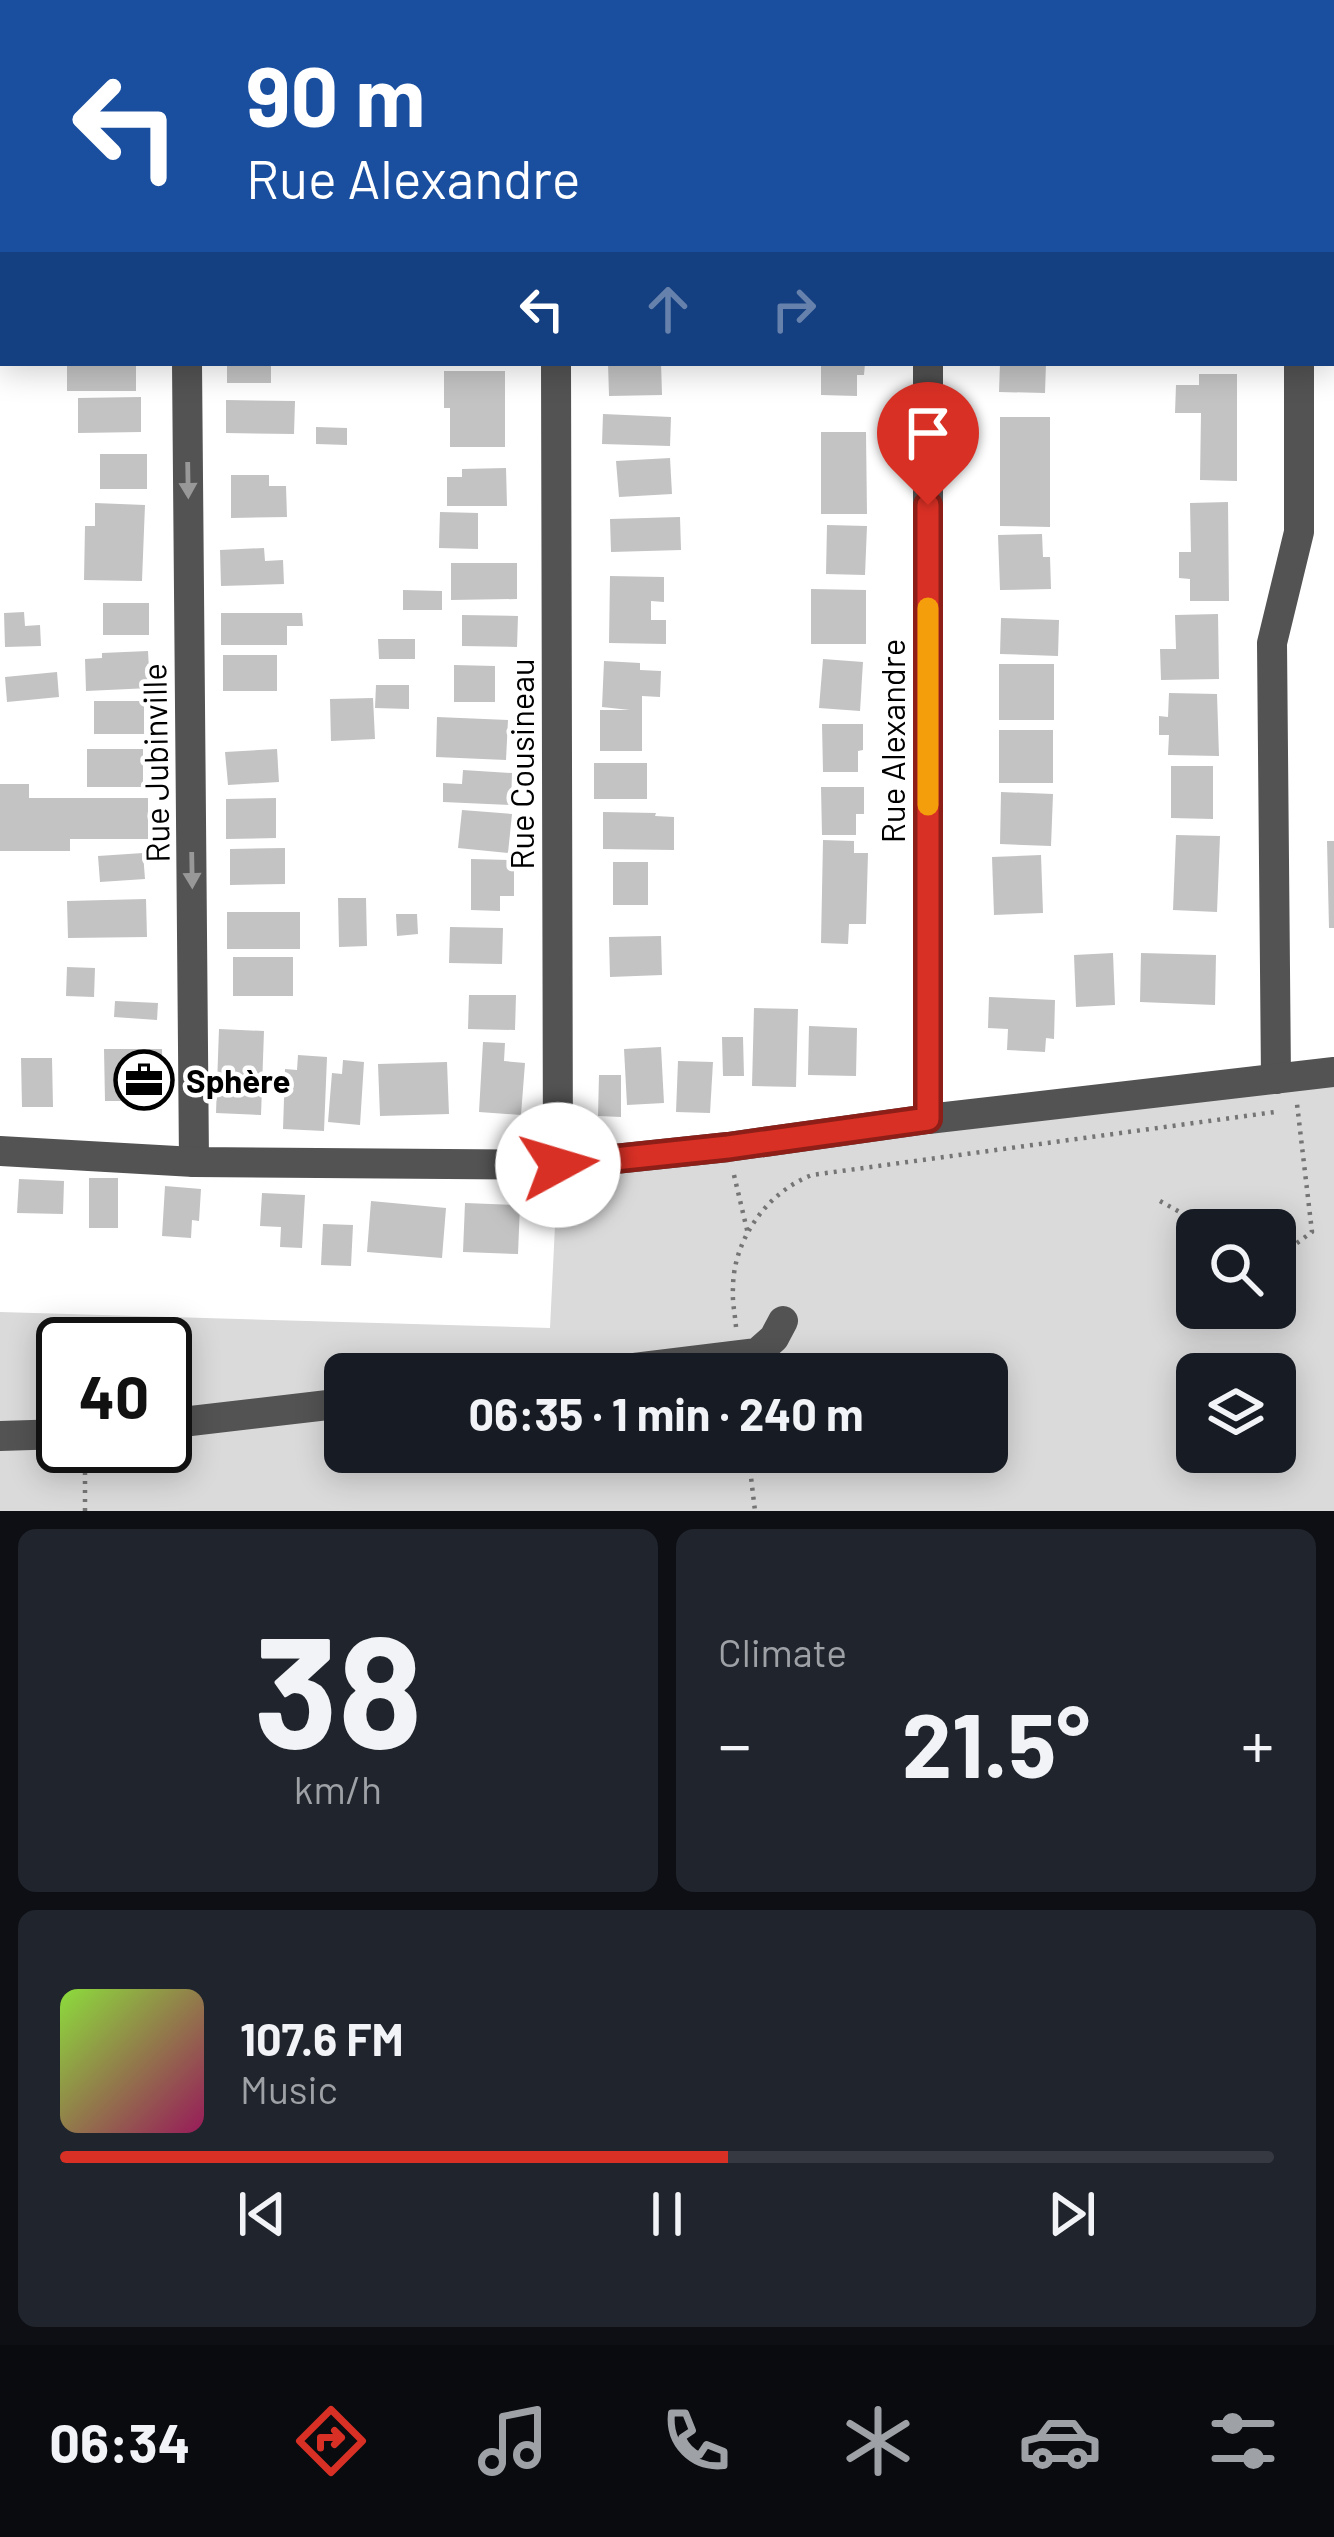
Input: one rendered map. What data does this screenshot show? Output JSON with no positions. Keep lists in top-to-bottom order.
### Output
{
  "streets": {
    "street": ["Rue Alexandre", "Rue Jubinville", "Rue Cousineau"]
  },
  "one_way": ["Rue Jubinville"],
  "places": {
    "office": ["Sphère"]
  },
  "page": {
    "turn": ["90 m", "Rue Alexandre"],
    "limit": "40",
    "trip": "06:35 · 1 min · 240 m",
    "tile": [
      ["38", "km/h"],
      "Climate"
    ],
    "heat": ["−", "21.5°", "+"],
    "song": ["107.6 FM", "Music"],
    "tabs": "06:34"
  }
}
